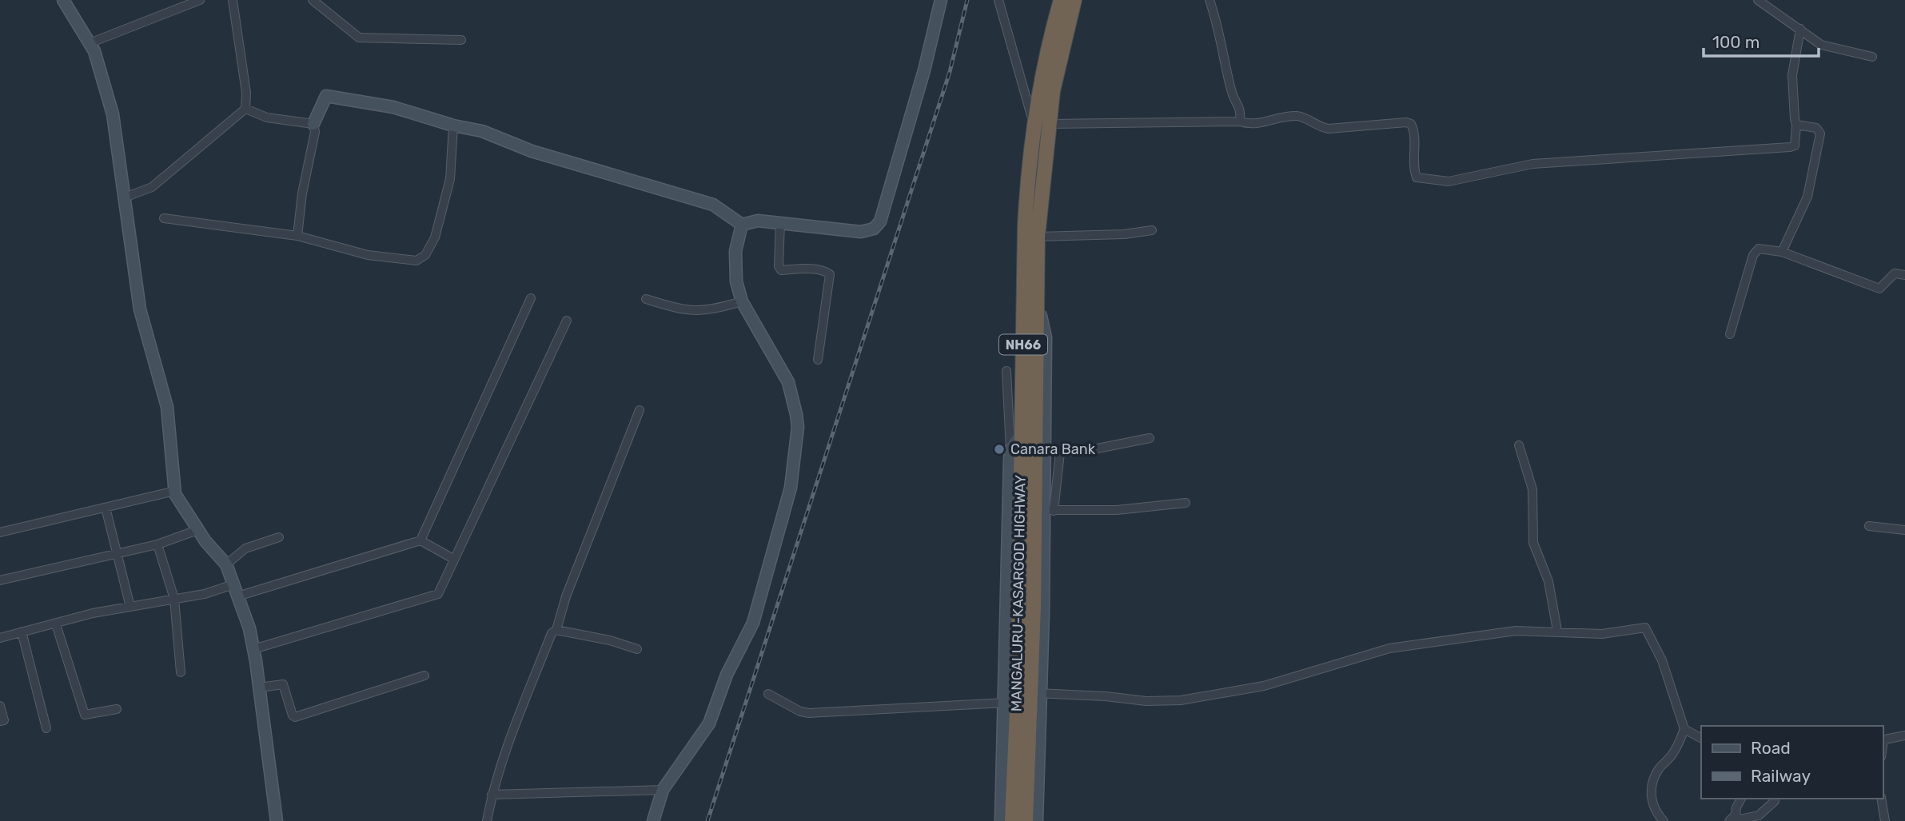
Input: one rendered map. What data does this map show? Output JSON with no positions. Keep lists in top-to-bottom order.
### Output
{
  "streets": {
    "highway": ["NH66", "MANGALURU-KASARGOD HIGHWAY"]
  },
  "places": ["Canara Bank"],
  "legend": ["Road", "Railway"],
  "scale_bar": "100 m"
}
